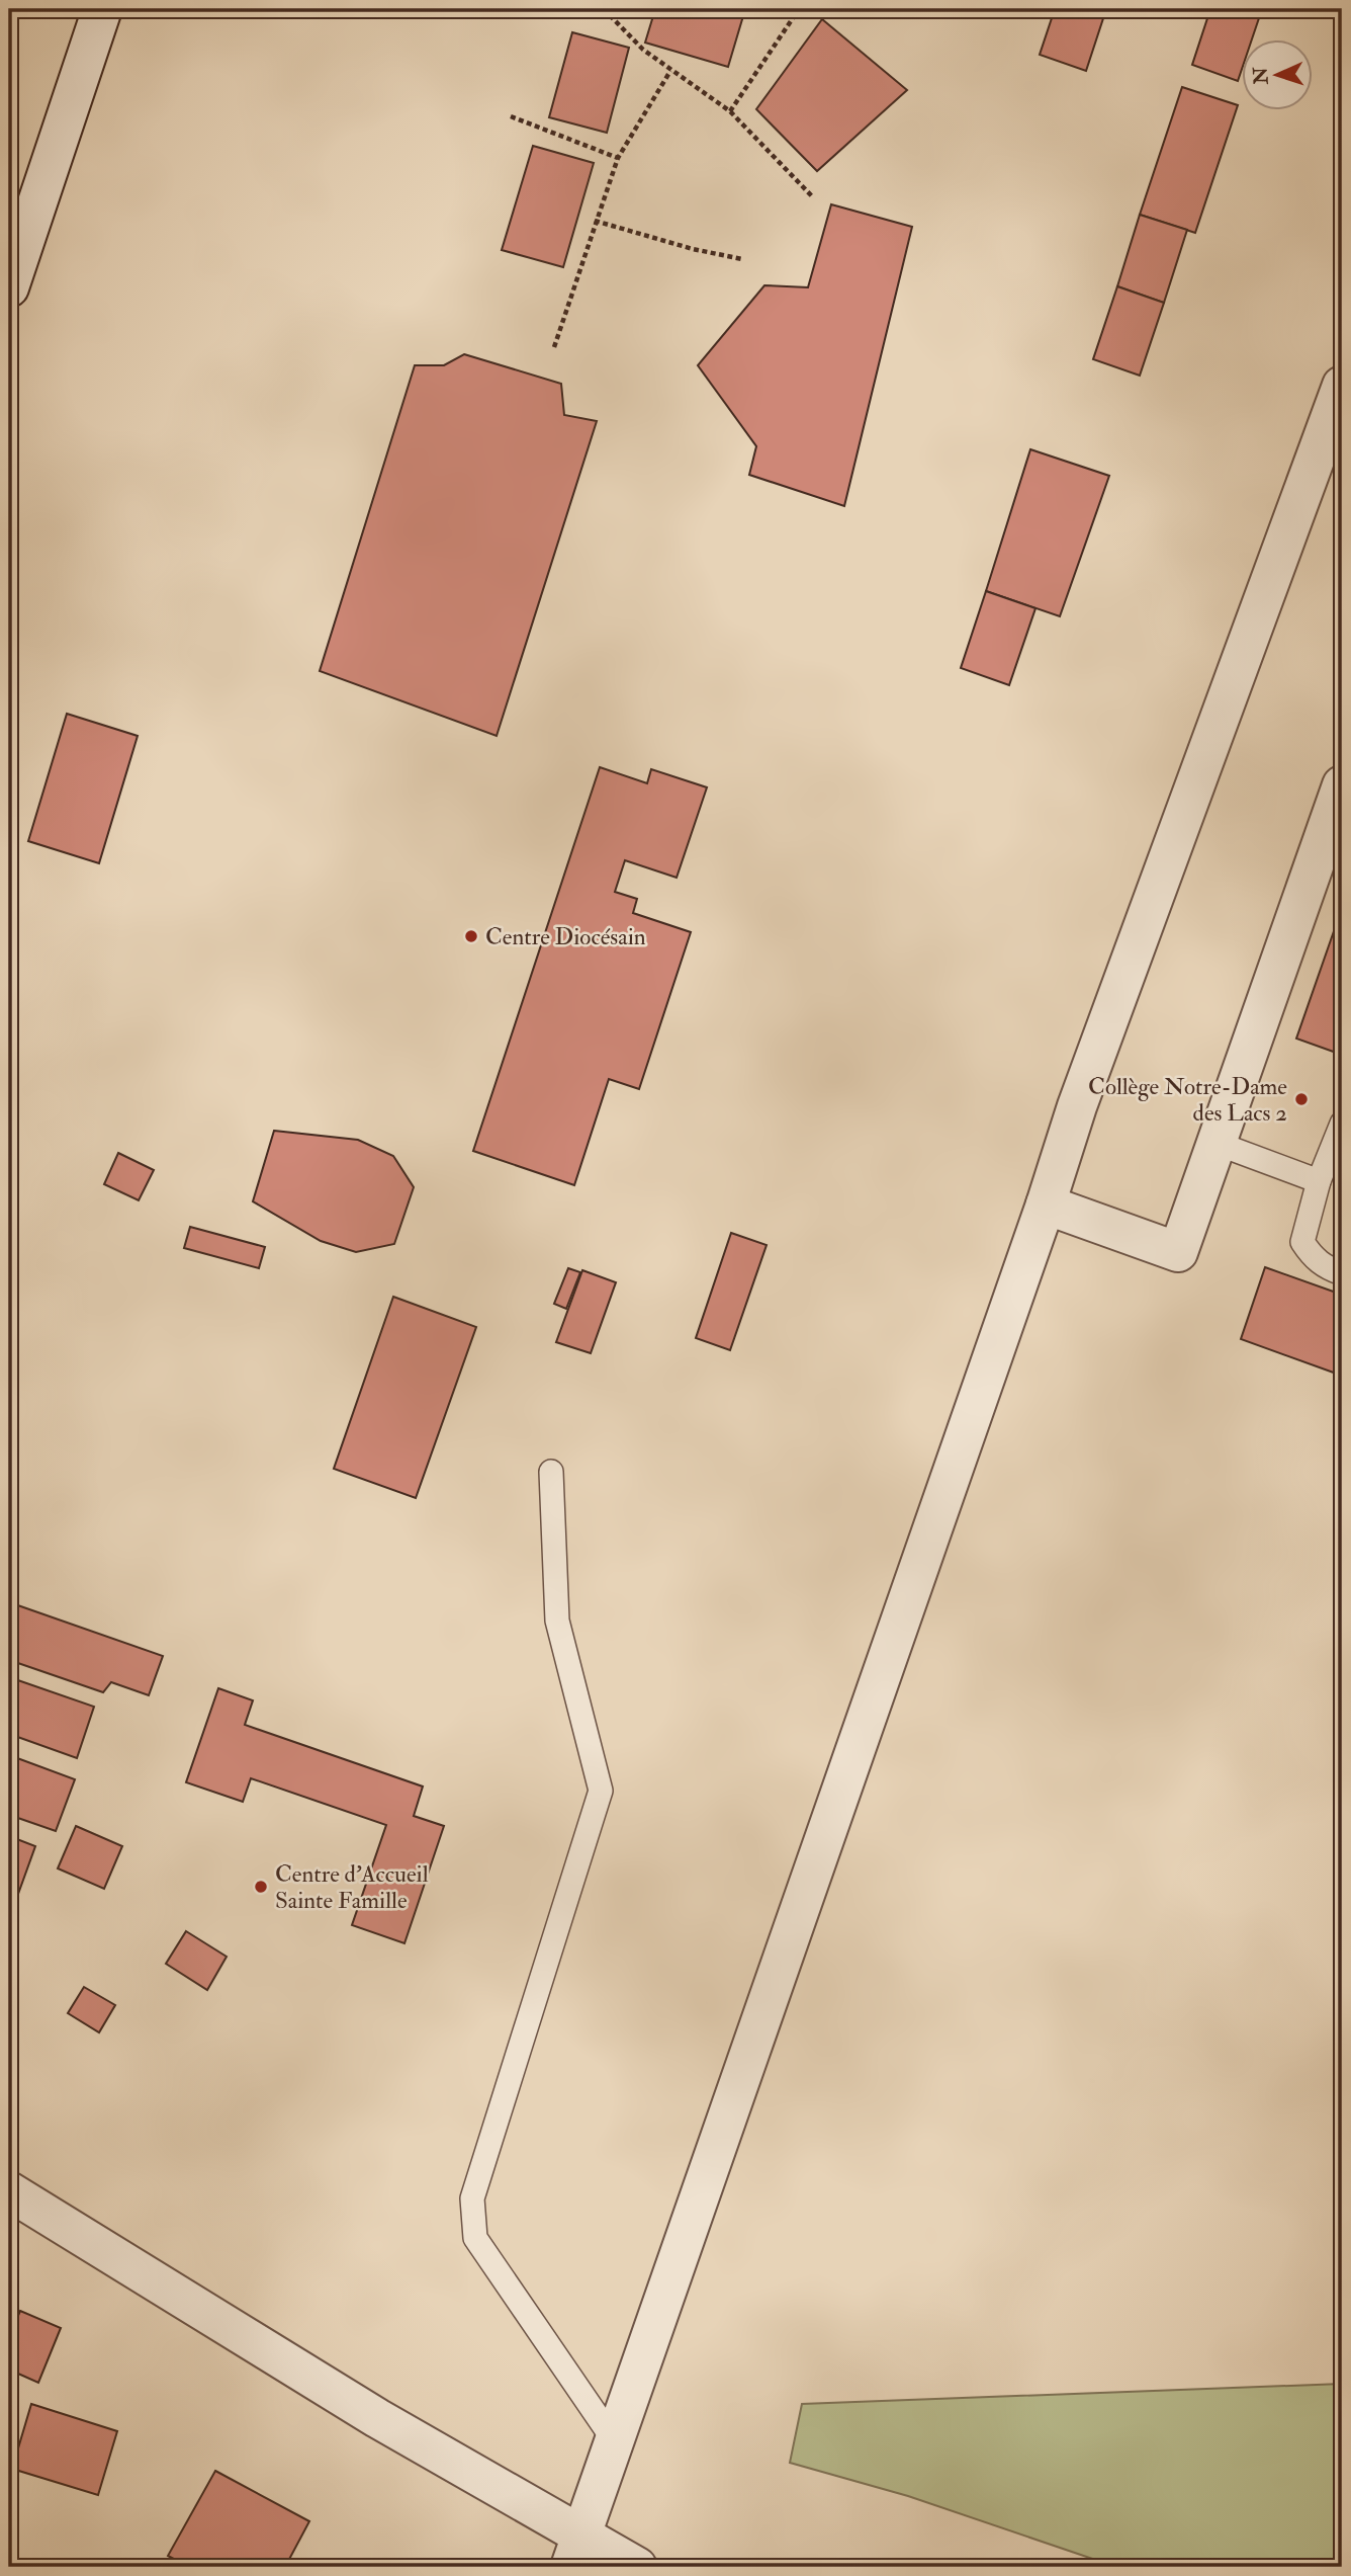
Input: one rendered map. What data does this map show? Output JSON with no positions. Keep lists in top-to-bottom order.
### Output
{
  "places": ["Centre Diocésain", "Collège Notre-Dame des Lacs 2", "Centre d'Accueil Sainte Famille"],
  "north": "left"
}
